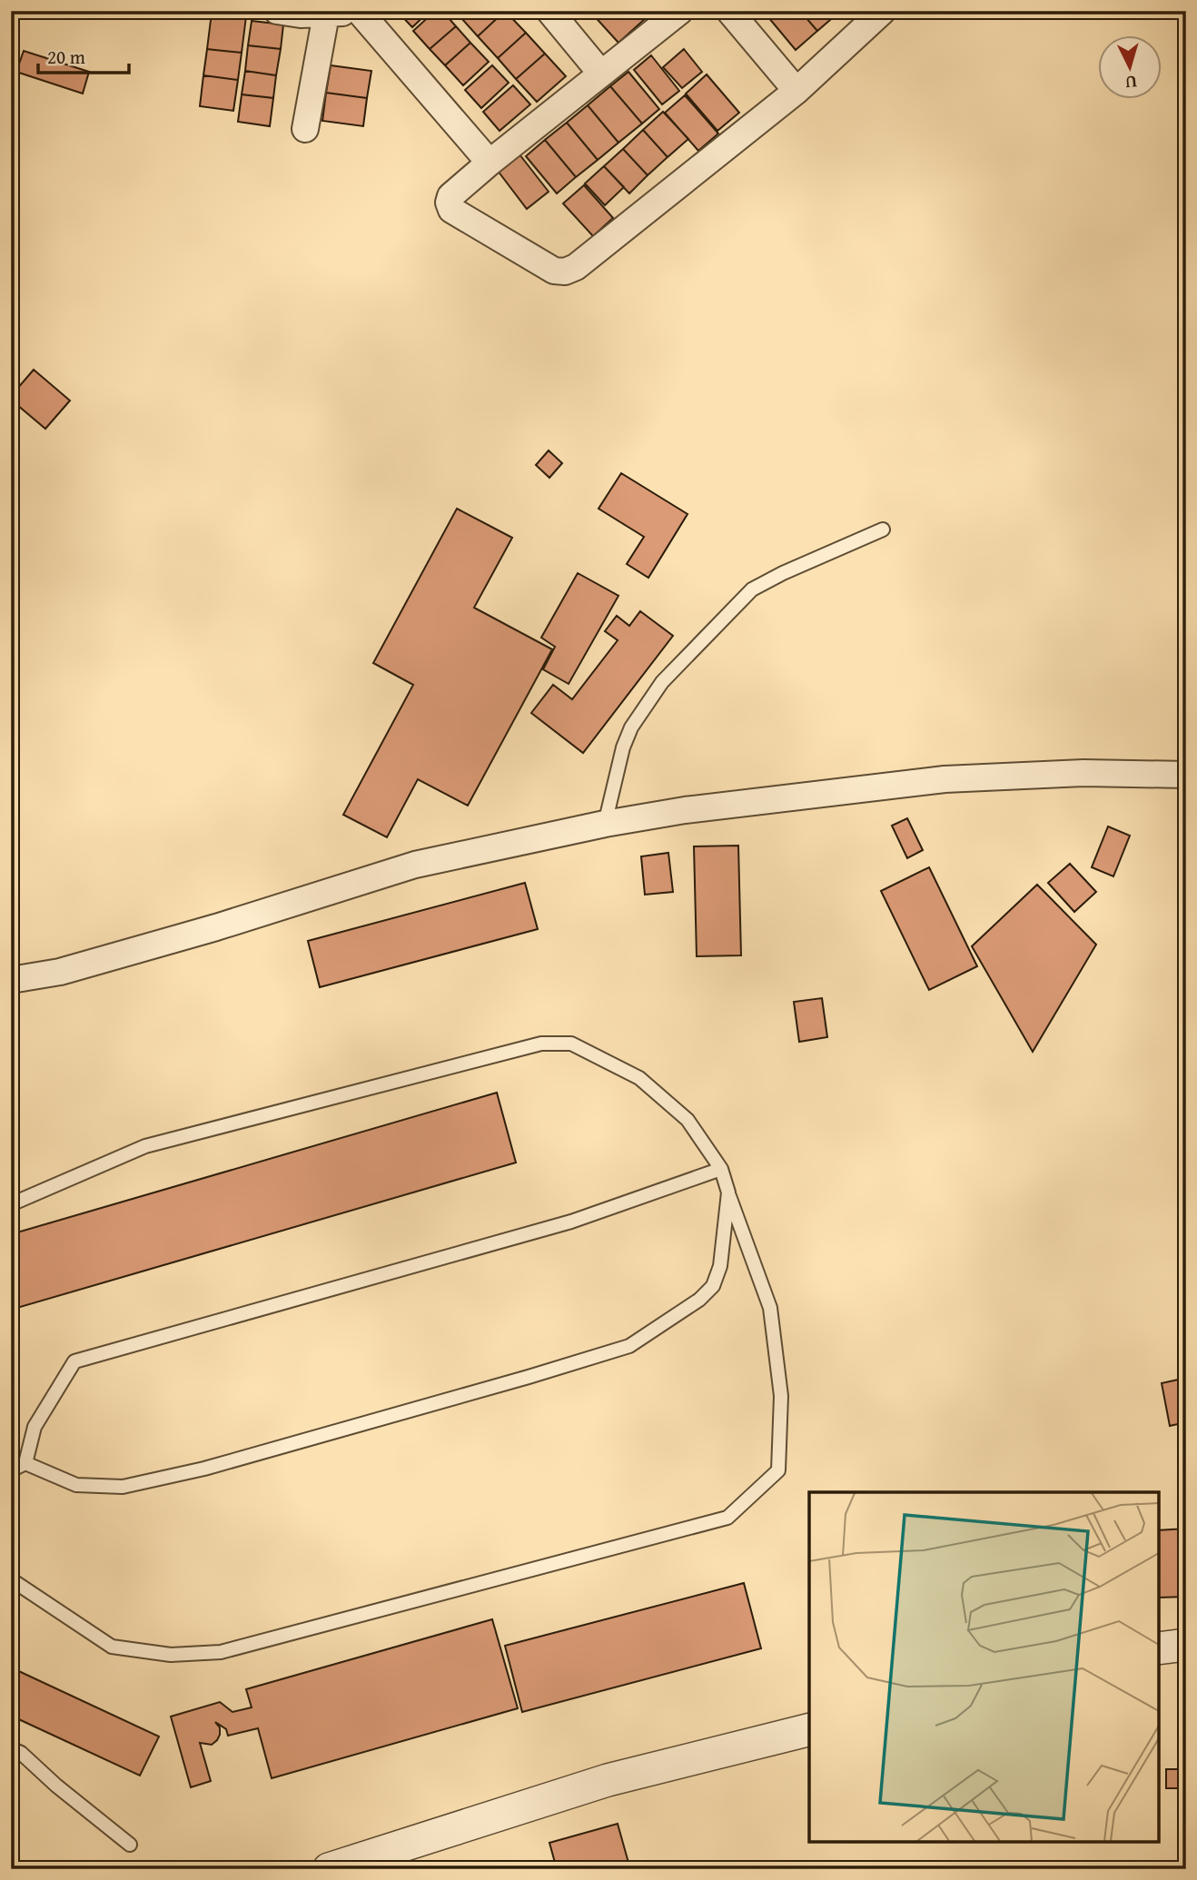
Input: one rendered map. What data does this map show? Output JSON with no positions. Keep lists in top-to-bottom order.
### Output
{
  "scale_bar": "20 m",
  "north": "bottom"
}
